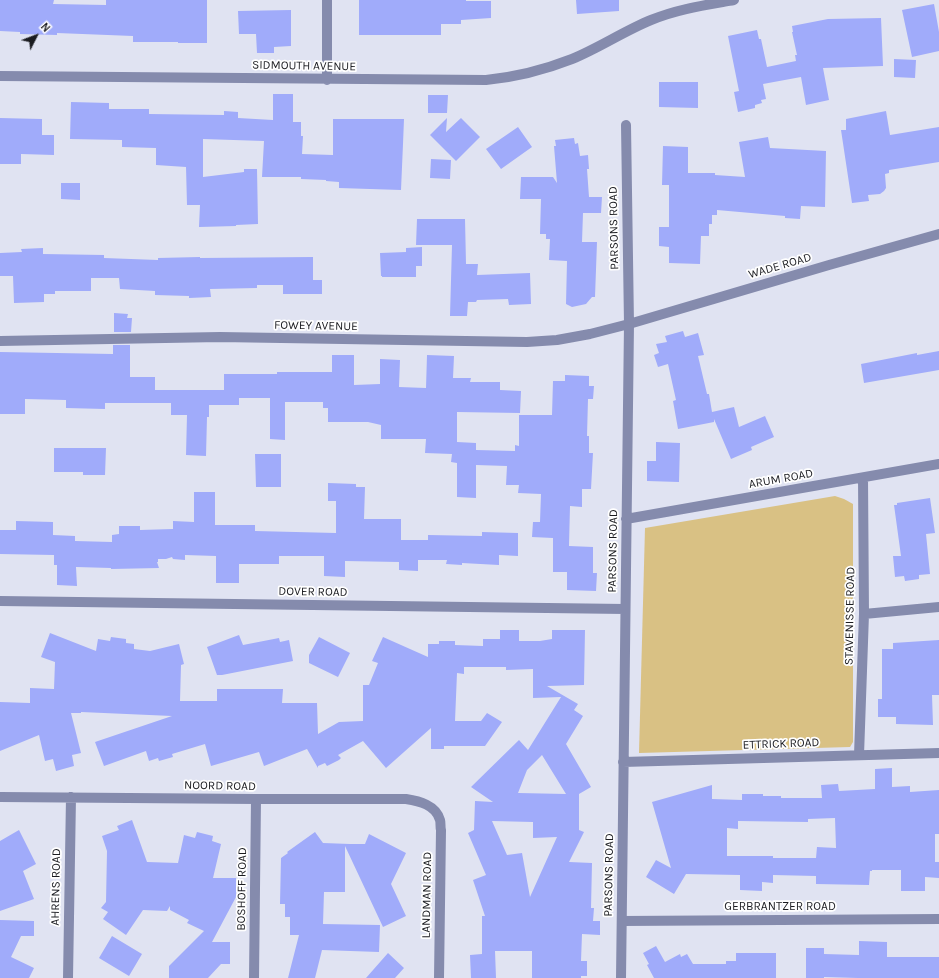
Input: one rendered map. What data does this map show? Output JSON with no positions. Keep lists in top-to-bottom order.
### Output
{
  "streets": {
    "street": [
      "SIDMOUTH AVENUE",
      "PARSONS ROAD",
      "WADE ROAD",
      "FOWEY AVENUE",
      "ARUM ROAD",
      "DOVER ROAD",
      "STAVENISSE ROAD",
      "ETTRICK ROAD",
      "NOORD ROAD",
      "AHRENS ROAD",
      "BOSHOFF ROAD",
      "LANDMAN ROAD",
      "GERBRANTZER ROAD"
    ]
  },
  "crossings": [
    ["PARSONS ROAD", "WADE ROAD"],
    ["PARSONS ROAD", "FOWEY AVENUE"],
    ["PARSONS ROAD", "ARUM ROAD"],
    ["PARSONS ROAD", "DOVER ROAD"],
    ["PARSONS ROAD", "ETTRICK ROAD"],
    ["PARSONS ROAD", "GERBRANTZER ROAD"],
    ["WADE ROAD", "FOWEY AVENUE"],
    ["ARUM ROAD", "STAVENISSE ROAD"],
    ["STAVENISSE ROAD", "ETTRICK ROAD"],
    ["NOORD ROAD", "AHRENS ROAD"],
    ["NOORD ROAD", "BOSHOFF ROAD"],
    ["NOORD ROAD", "LANDMAN ROAD"]
  ],
  "north": "top right"
}
